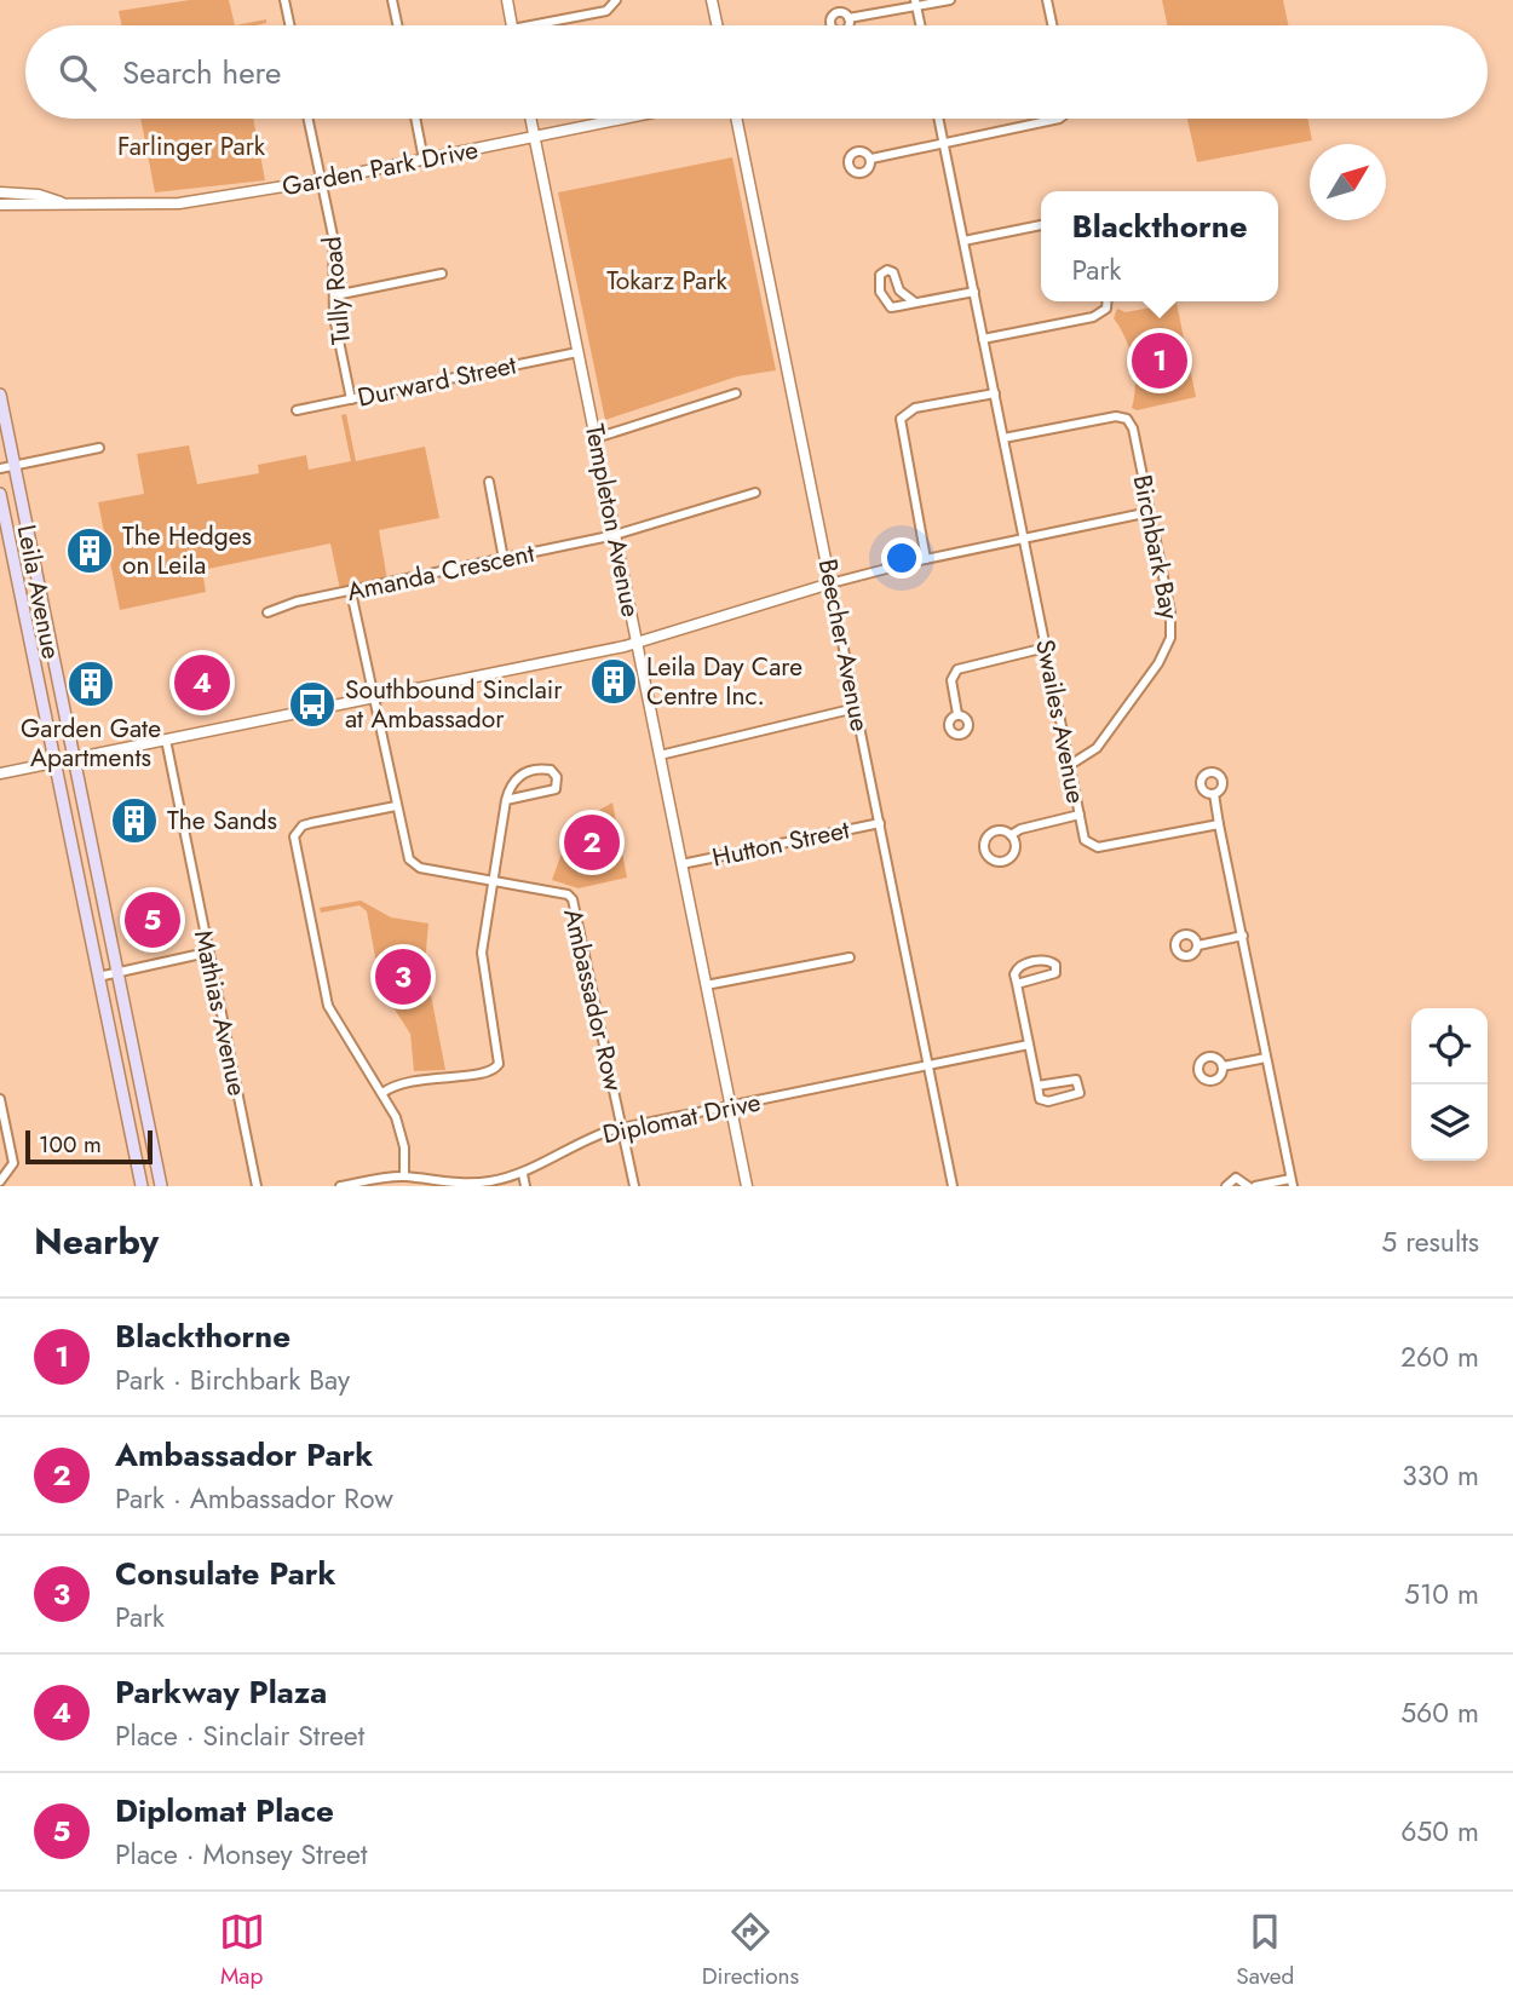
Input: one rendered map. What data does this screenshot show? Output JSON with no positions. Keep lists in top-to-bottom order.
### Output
{
  "streets": {
    "main road": ["Leila Avenue"],
    "street": [
      "Garden Park Drive",
      "Tully Road",
      "Durward Street",
      "Templeton Avenue",
      "Birchbark Bay",
      "Amanda Crescent",
      "Beecher Avenue",
      "Swailes Avenue",
      "Hutton Street",
      "Ambassador Row",
      "Mathias Avenue",
      "Diplomat Drive"
    ]
  },
  "crossings": [
    ["Garden Park Drive", "Tully Road"],
    ["Garden Park Drive", "Templeton Avenue"],
    ["Tully Road", "Durward Street"],
    ["Durward Street", "Templeton Avenue"],
    ["Templeton Avenue", "Amanda Crescent"],
    ["Templeton Avenue", "Hutton Street"],
    ["Templeton Avenue", "Diplomat Drive"],
    ["Birchbark Bay", "Swailes Avenue"],
    ["Amanda Crescent", "Ambassador Row"],
    ["Beecher Avenue", "Hutton Street"],
    ["Beecher Avenue", "Diplomat Drive"],
    ["Ambassador Row", "Diplomat Drive"]
  ],
  "parks": ["Farlinger Park", "Tokarz Park"],
  "places": {
    "building": [
      "The Hedges on Leila",
      "Leila Day Care Centre Inc.",
      "Garden Gate Apartments",
      "The Sands"
    ],
    "bus stop": ["Southbound Sinclair at Ambassador"]
  },
  "scale_bar": "100 m",
  "north": "top right",
  "page": {
    "search": "Search here",
    "popup": ["Blackthorne", "Park"],
    "pins": [
      "1",
      "4",
      "2",
      "5",
      "3"
    ],
    "scale": "100 m",
    "heading": ["Nearby", "5 results"],
    "list": [
      {
        "mark": "1",
        "name": "Blackthorne",
        "note": "Park · Birchbark Bay",
        "value": "260 m"
      },
      {
        "mark": "2",
        "name": "Ambassador Park",
        "note": "Park · Ambassador Row",
        "value": "330 m"
      },
      {
        "mark": "3",
        "name": "Consulate Park",
        "note": "Park",
        "value": "510 m"
      },
      {
        "mark": "4",
        "name": "Parkway Plaza",
        "note": "Place · Sinclair Street",
        "value": "560 m"
      },
      {
        "mark": "5",
        "name": "Diplomat Place",
        "note": "Place · Monsey Street",
        "value": "650 m"
      }
    ],
    "nav": ["Map", "Directions", "Saved"]
  }
}
